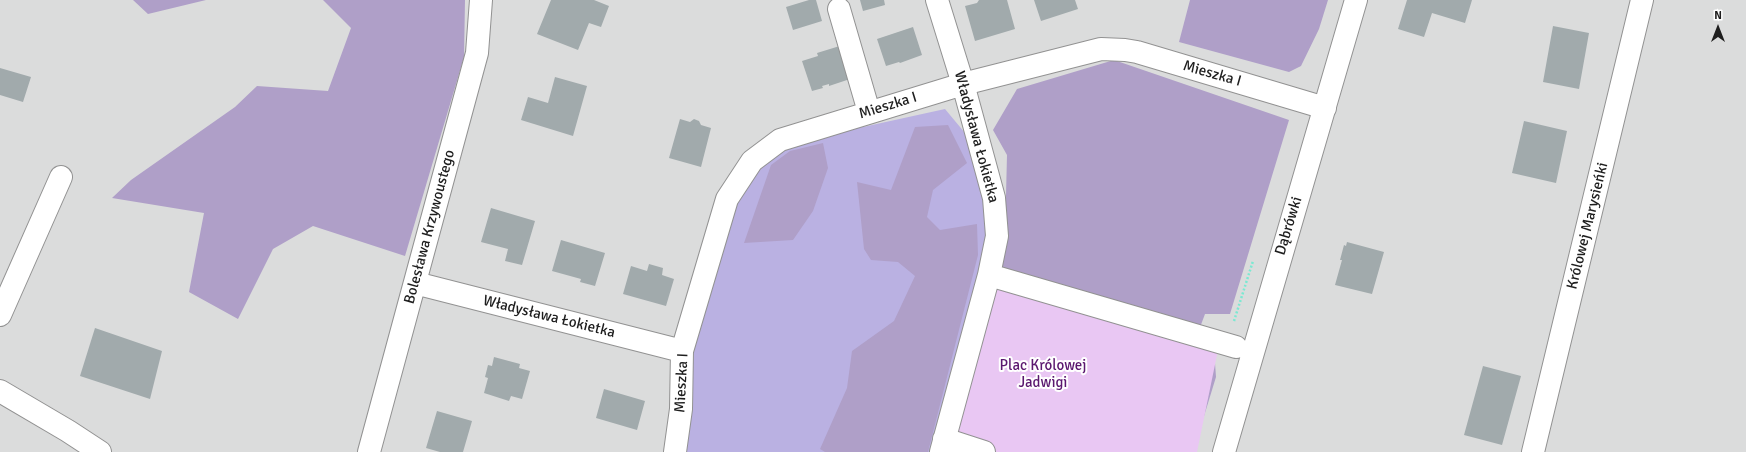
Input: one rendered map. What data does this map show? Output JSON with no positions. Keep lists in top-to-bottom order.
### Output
{
  "streets": {
    "street": [
      "Mieszka I",
      "Władysława Łokietka",
      "Dąbrówki",
      "Królowej Marysieńki",
      "Bolesława Krzywoustego"
    ]
  },
  "crossings": [
    ["Mieszka I", "Władysława Łokietka"],
    ["Mieszka I", "Dąbrówki"],
    ["Władysława Łokietka", "Bolesława Krzywoustego"]
  ],
  "parks": ["Plac Królowej Jadwigi"],
  "north": "top"
}
